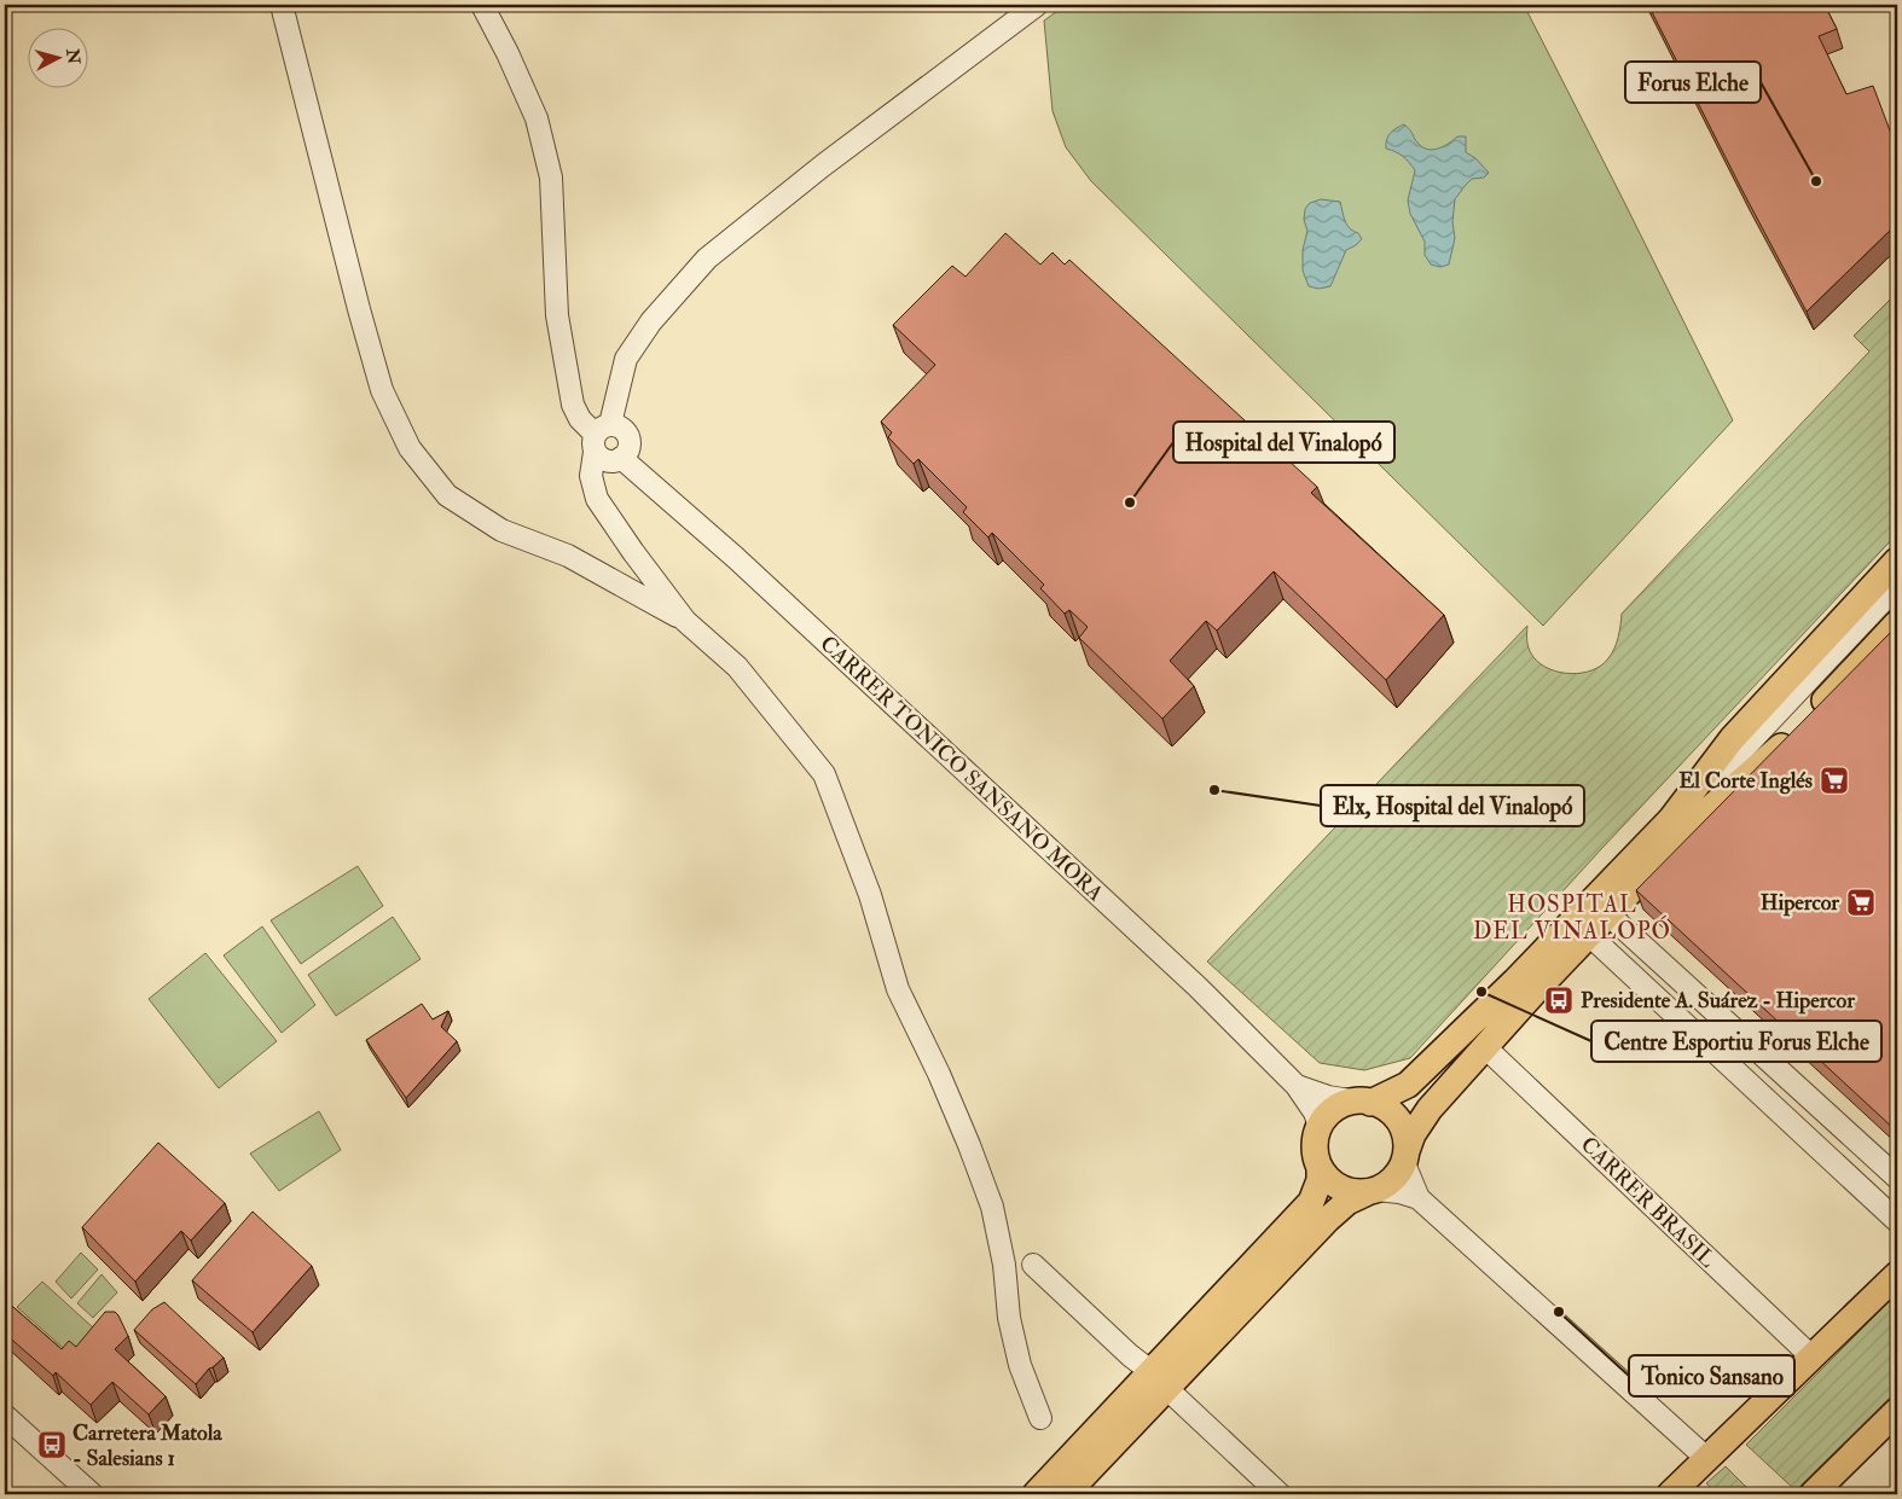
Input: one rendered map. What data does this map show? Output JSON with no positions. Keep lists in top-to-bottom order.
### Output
{
  "streets": {
    "street": ["CARRER TONICO SANSANO MORA", "CARRER BRASIL"]
  },
  "districts": ["HOSPITAL DEL VINALOPÓ"],
  "places": {
    "other": [
      "Forus Elche",
      "Hospital del Vinalopó",
      "Elx, Hospital del Vinalopó",
      "Centre Esportiu Forus Elche",
      "Tonico Sansano"
    ],
    "supermarket": ["El Corte Inglés", "Hipercor"],
    "bus stop": ["Presidente A. Suárez - Hipercor", "Carretera Matola - Salesians 1"]
  },
  "north": "right"
}
